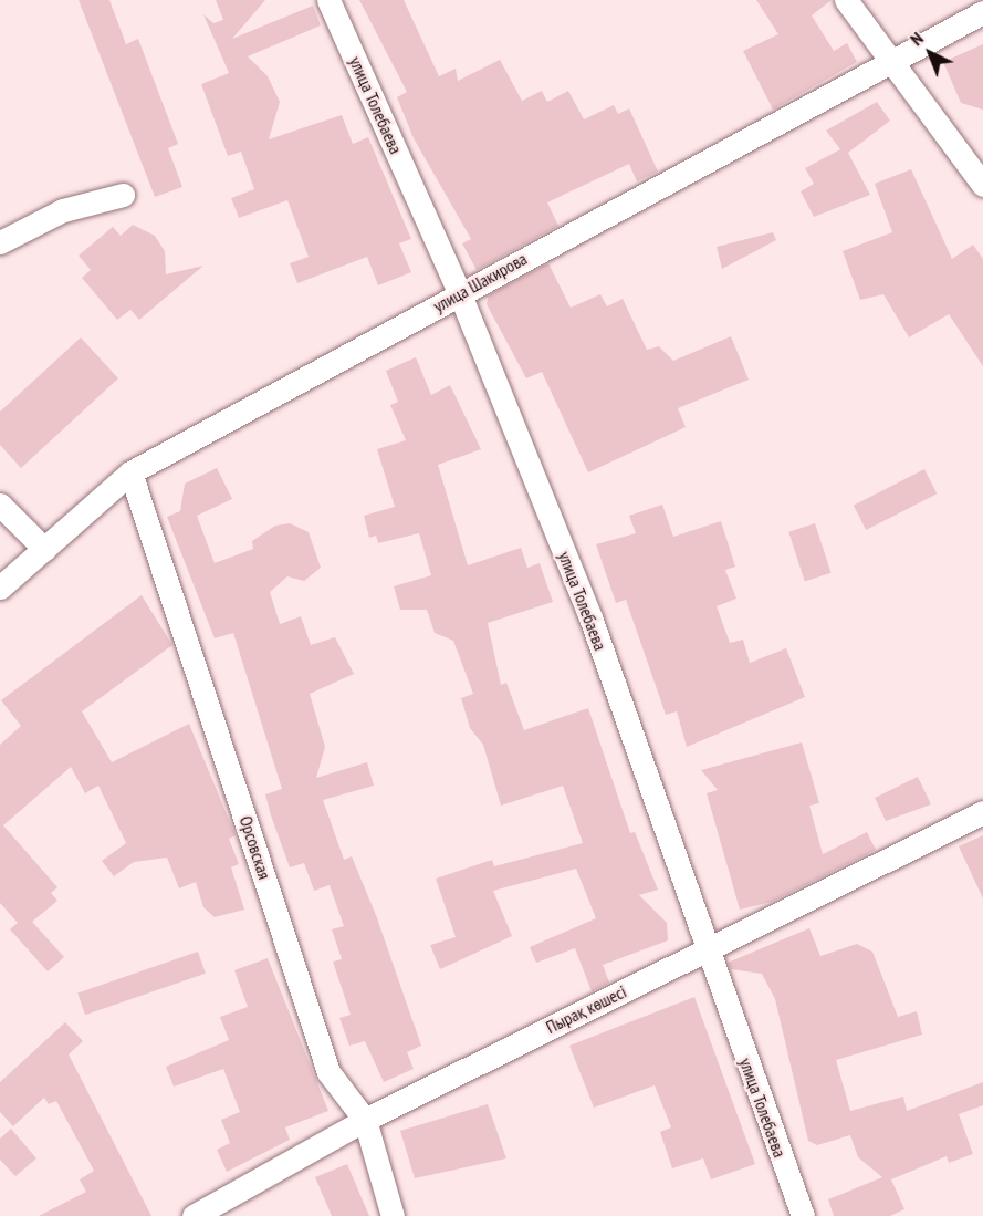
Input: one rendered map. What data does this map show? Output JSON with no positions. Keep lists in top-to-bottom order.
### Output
{
  "streets": {
    "street": [
      "улица Толебаева",
      "улица Шакирова",
      "Орсовская",
      "Пырақ көшесі"
    ]
  },
  "crossings": [
    ["улица Толебаева", "улица Шакирова"],
    ["улица Толебаева", "Пырақ көшесі"],
    ["улица Шакирова", "Орсовская"],
    ["Орсовская", "Пырақ көшесі"]
  ],
  "north": "top left"
}
